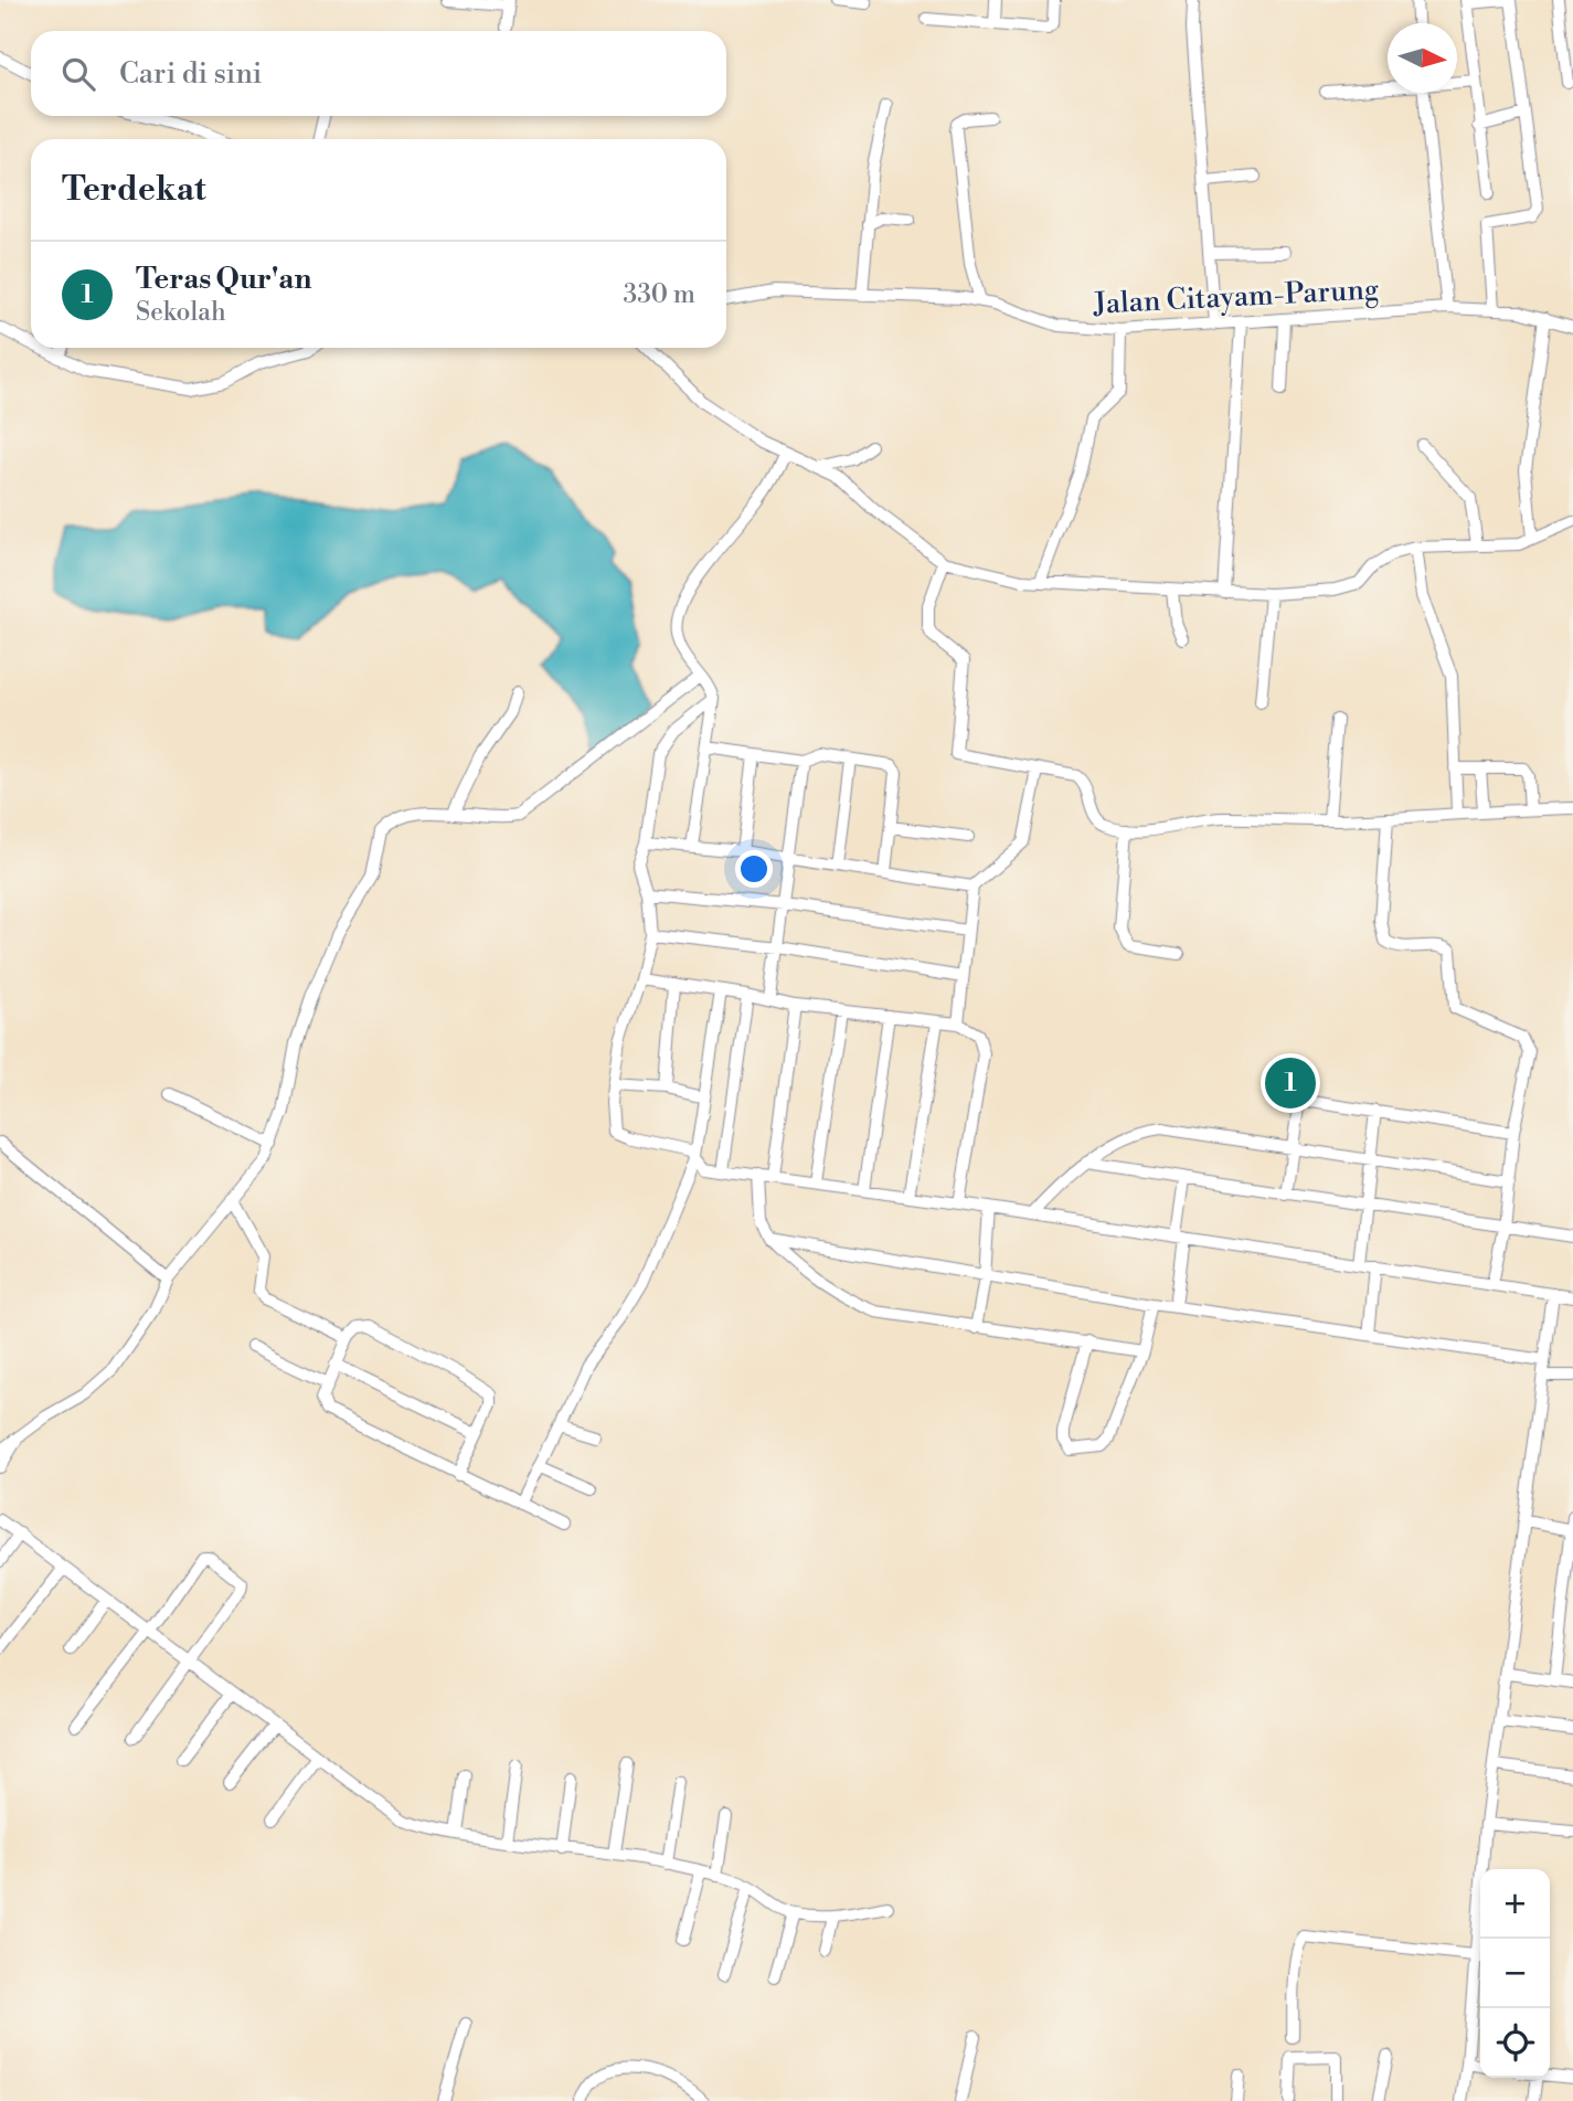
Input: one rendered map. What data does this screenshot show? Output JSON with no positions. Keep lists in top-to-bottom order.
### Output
{
  "streets": {
    "street": ["Jalan Citayam-Parung"]
  },
  "north": "right",
  "page": {
    "search": "Cari di sini",
    "heading": "Terdekat",
    "list": [
      {
        "mark": "1",
        "name": "Teras Qur'an",
        "note": "Sekolah",
        "value": "330 m"
      }
    ],
    "pins": "1",
    "map_buttons": ["+", "−"]
  }
}
